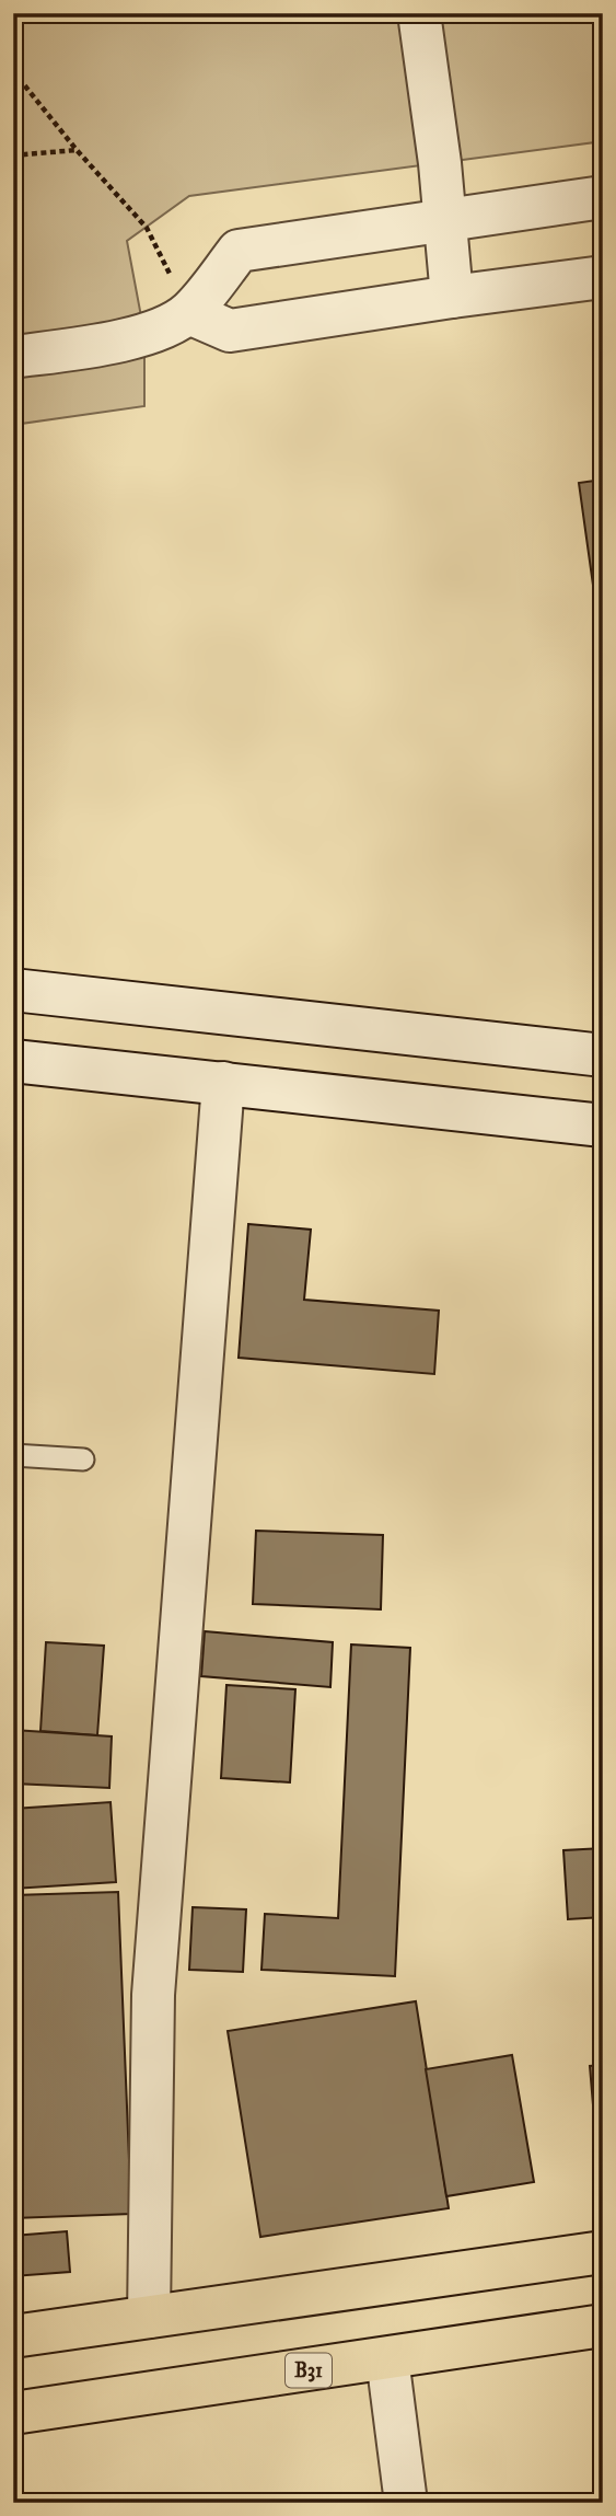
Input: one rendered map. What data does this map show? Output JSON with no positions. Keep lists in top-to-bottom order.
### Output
{
  "streets": {
    "main road": ["B31"]
  }
}
